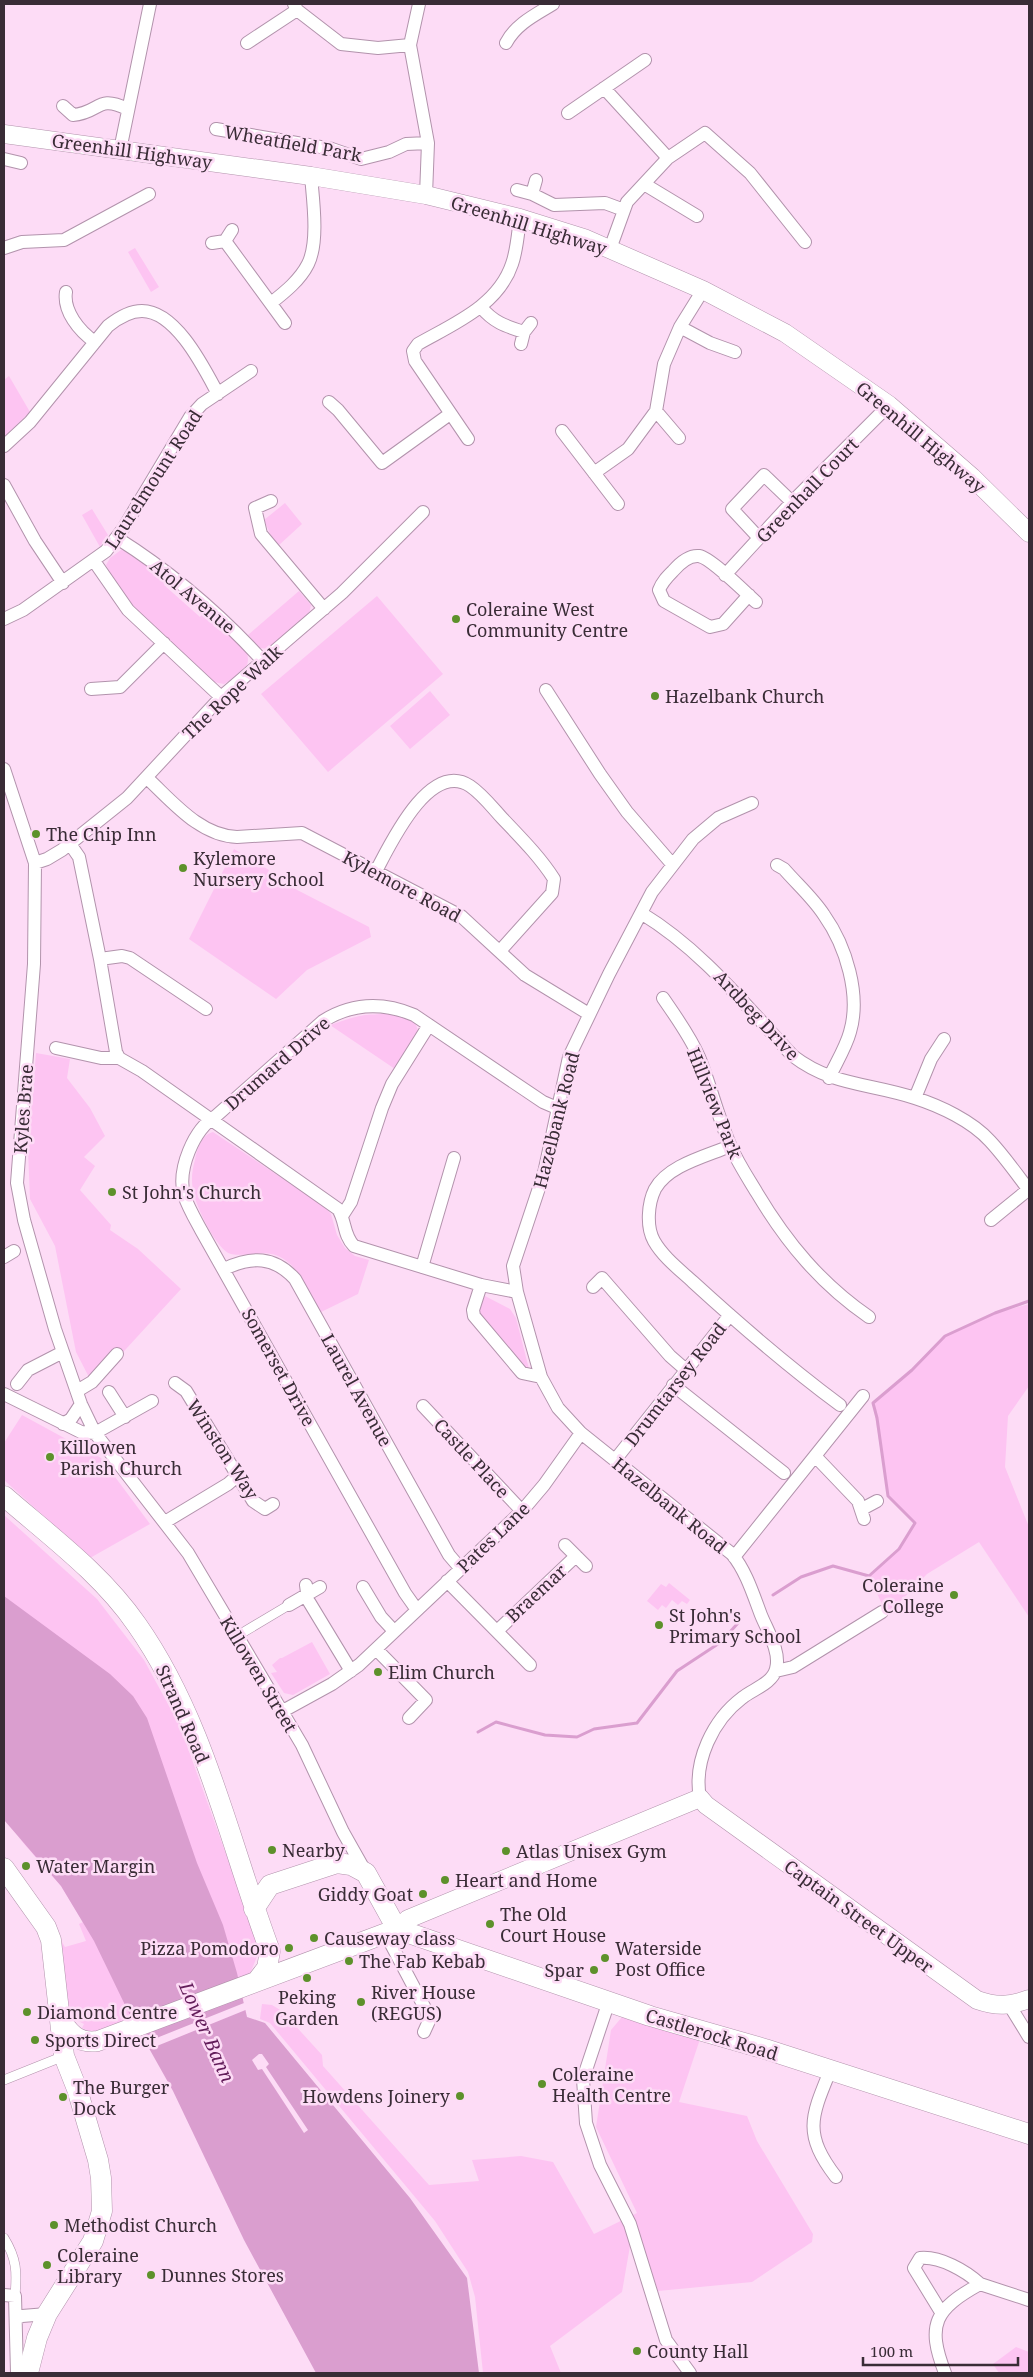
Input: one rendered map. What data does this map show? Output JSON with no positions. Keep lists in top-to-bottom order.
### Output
{
  "streets": {
    "main road": [
      "Greenhill Highway",
      "Killowen Street",
      "Strand Road",
      "Captain Street Upper",
      "Castlerock Road"
    ],
    "street": [
      "Wheatfield Park",
      "Laurelmount Road",
      "Greenhall Court",
      "Atol Avenue",
      "The Rope Walk",
      "Kylemore Road",
      "Ardbeg Drive",
      "Drumard Drive",
      "Hillview Park",
      "Kyles Brae",
      "Hazelbank Road",
      "Somerset Drive",
      "Drumtarsey Road",
      "Laurel Avenue",
      "Winston Way",
      "Castle Place",
      "Pates Lane",
      "Braemar"
    ]
  },
  "crossings": [
    ["Greenhill Highway", "Greenhall Court"],
    ["Laurelmount Road", "Atol Avenue"],
    ["Atol Avenue", "The Rope Walk"],
    ["The Rope Walk", "Kylemore Road"],
    ["The Rope Walk", "Kyles Brae"],
    ["Kylemore Road", "Hazelbank Road"],
    ["Ardbeg Drive", "Hazelbank Road"],
    ["Drumard Drive", "Hazelbank Road"],
    ["Drumard Drive", "Somerset Drive"],
    ["Hillview Park", "Drumtarsey Road"],
    ["Kyles Brae", "Killowen Street"],
    ["Hazelbank Road", "Drumtarsey Road"],
    ["Hazelbank Road", "Pates Lane"],
    ["Somerset Drive", "Laurel Avenue"],
    ["Somerset Drive", "Pates Lane"],
    ["Laurel Avenue", "Pates Lane"],
    ["Castle Place", "Pates Lane"],
    ["Pates Lane", "Braemar"],
    ["Pates Lane", "Killowen Street"],
    ["Killowen Street", "Castlerock Road"]
  ],
  "water": ["Lower Bann"],
  "places": [
    "Coleraine West Community Centre",
    "Hazelbank Church",
    "The Chip Inn",
    "Kylemore Nursery School",
    "St John's Church",
    "Killowen Parish Church",
    "Coleraine College",
    "St John's Primary School",
    "Elim Church",
    "Nearby",
    "Atlas Unisex Gym",
    "Water Margin",
    "Heart and Home",
    "Giddy Goat",
    "The Old Court House",
    "Causeway class",
    "Pizza Pomodoro",
    "Waterside Post Office",
    "The Fab Kebab",
    "Spar",
    "Peking Garden",
    "River House (REGUS)",
    "Diamond Centre",
    "Sports Direct",
    "Coleraine Health Centre",
    "Howdens Joinery",
    "The Burger Dock",
    "Methodist Church",
    "Coleraine Library",
    "Dunnes Stores",
    "County Hall"
  ],
  "scale_bar": "100 m"
}
